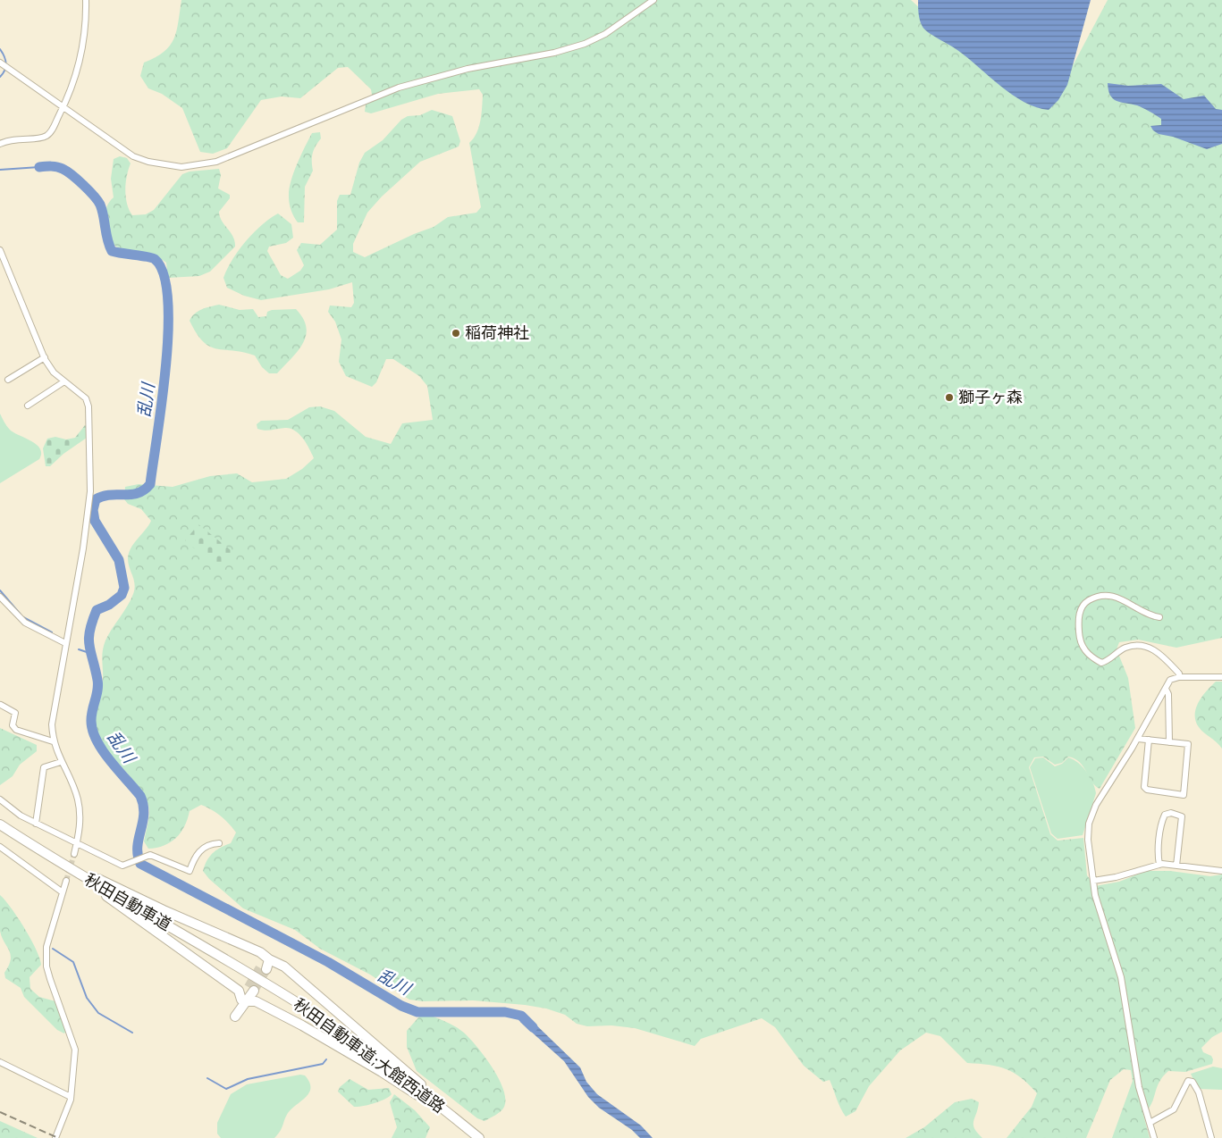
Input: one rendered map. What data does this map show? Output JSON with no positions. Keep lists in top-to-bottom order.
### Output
{
  "streets": {
    "highway": ["秋田自動車道", "秋田自動車道;大館西道路"]
  },
  "crossings": [
    ["秋田自動車道", "秋田自動車道;大館西道路"]
  ],
  "water": ["乱川"],
  "places": ["稲荷神社", "獅子ヶ森"]
}
